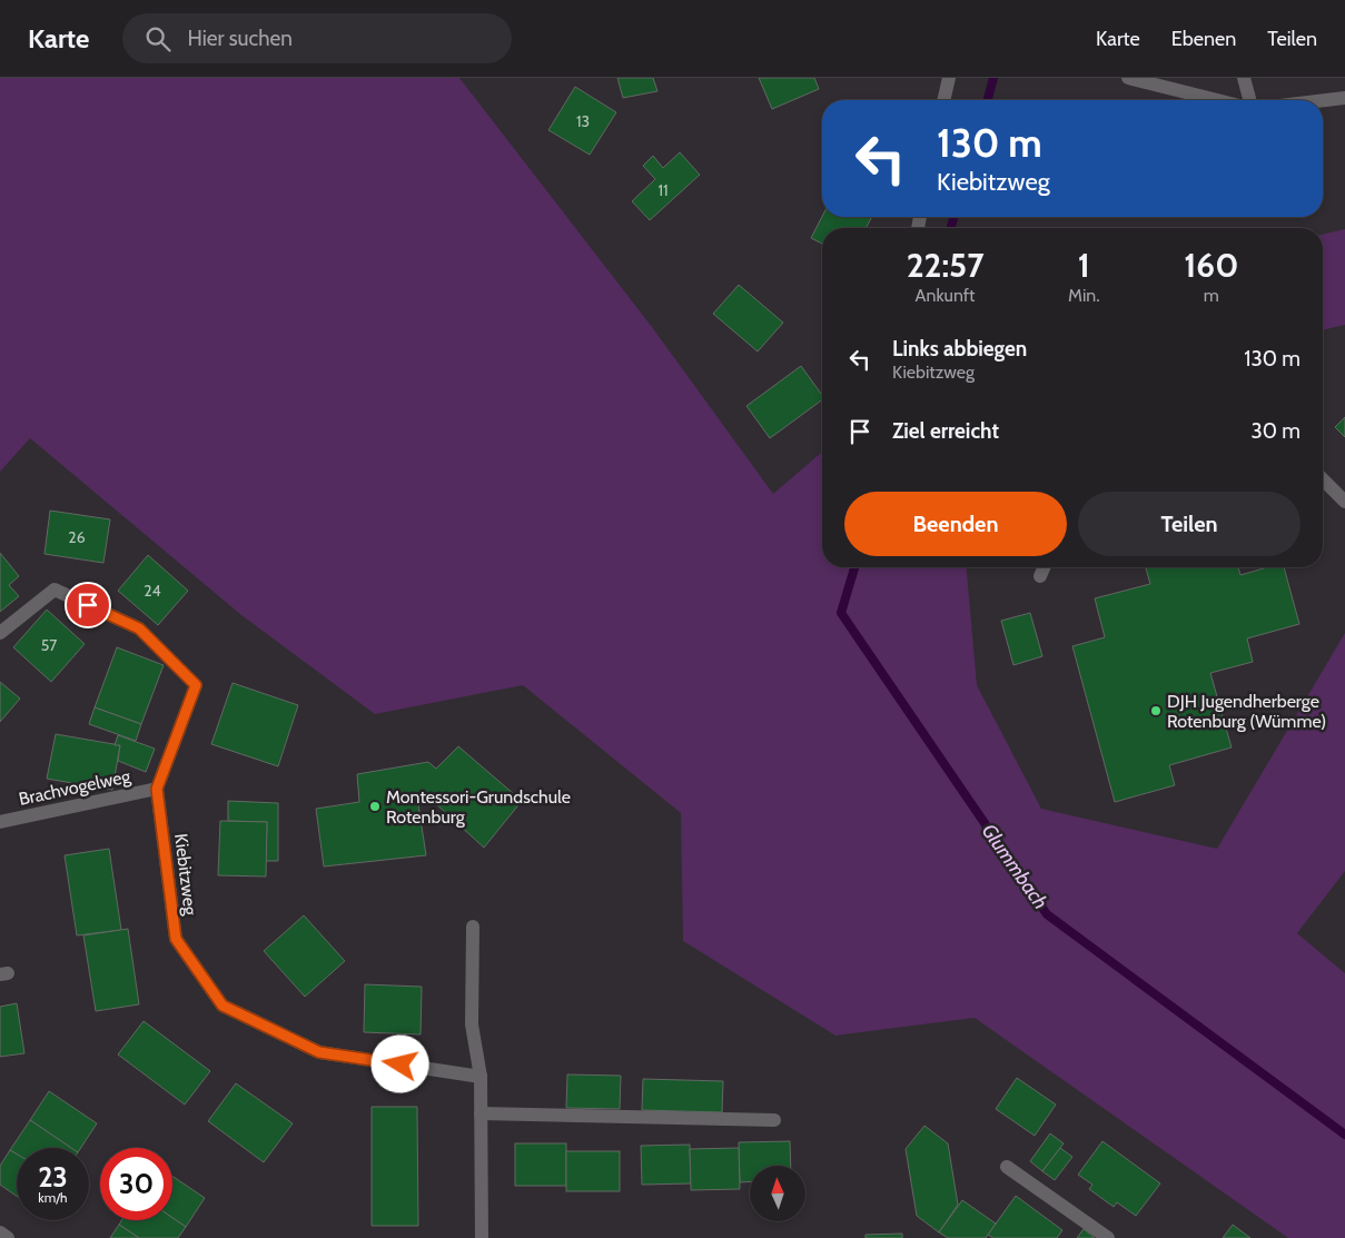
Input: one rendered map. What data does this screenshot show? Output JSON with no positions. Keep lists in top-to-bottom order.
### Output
{
  "streets": {
    "street": ["Brachvogelweg", "Kiebitzweg"]
  },
  "crossings": [
    ["Brachvogelweg", "Kiebitzweg"]
  ],
  "water": ["Glummbach"],
  "places": ["DJH Jugendherberge Rotenburg (Wümme)", "Montessori-Grundschule Rotenburg"],
  "house_numbers": [
    "13",
    "11",
    "26",
    "24",
    "57"
  ],
  "north": "top",
  "page": {
    "header": "Karte",
    "search": "Hier suchen",
    "nav": ["Karte", "Ebenen", "Teilen"],
    "turn": ["130 m", "Kiebitzweg"],
    "eta": [
      "22:57",
      "Ankunft",
      "1",
      "Min.",
      "160",
      "m"
    ],
    "list": [
      {
        "name": "Links abbiegen",
        "note": "Kiebitzweg",
        "value": "130 m"
      },
      {
        "name": "Ziel erreicht",
        "value": "30 m"
      }
    ],
    "buttons": ["Beenden", "Teilen"],
    "speed": "23 km/h",
    "limit": "30"
  }
}
